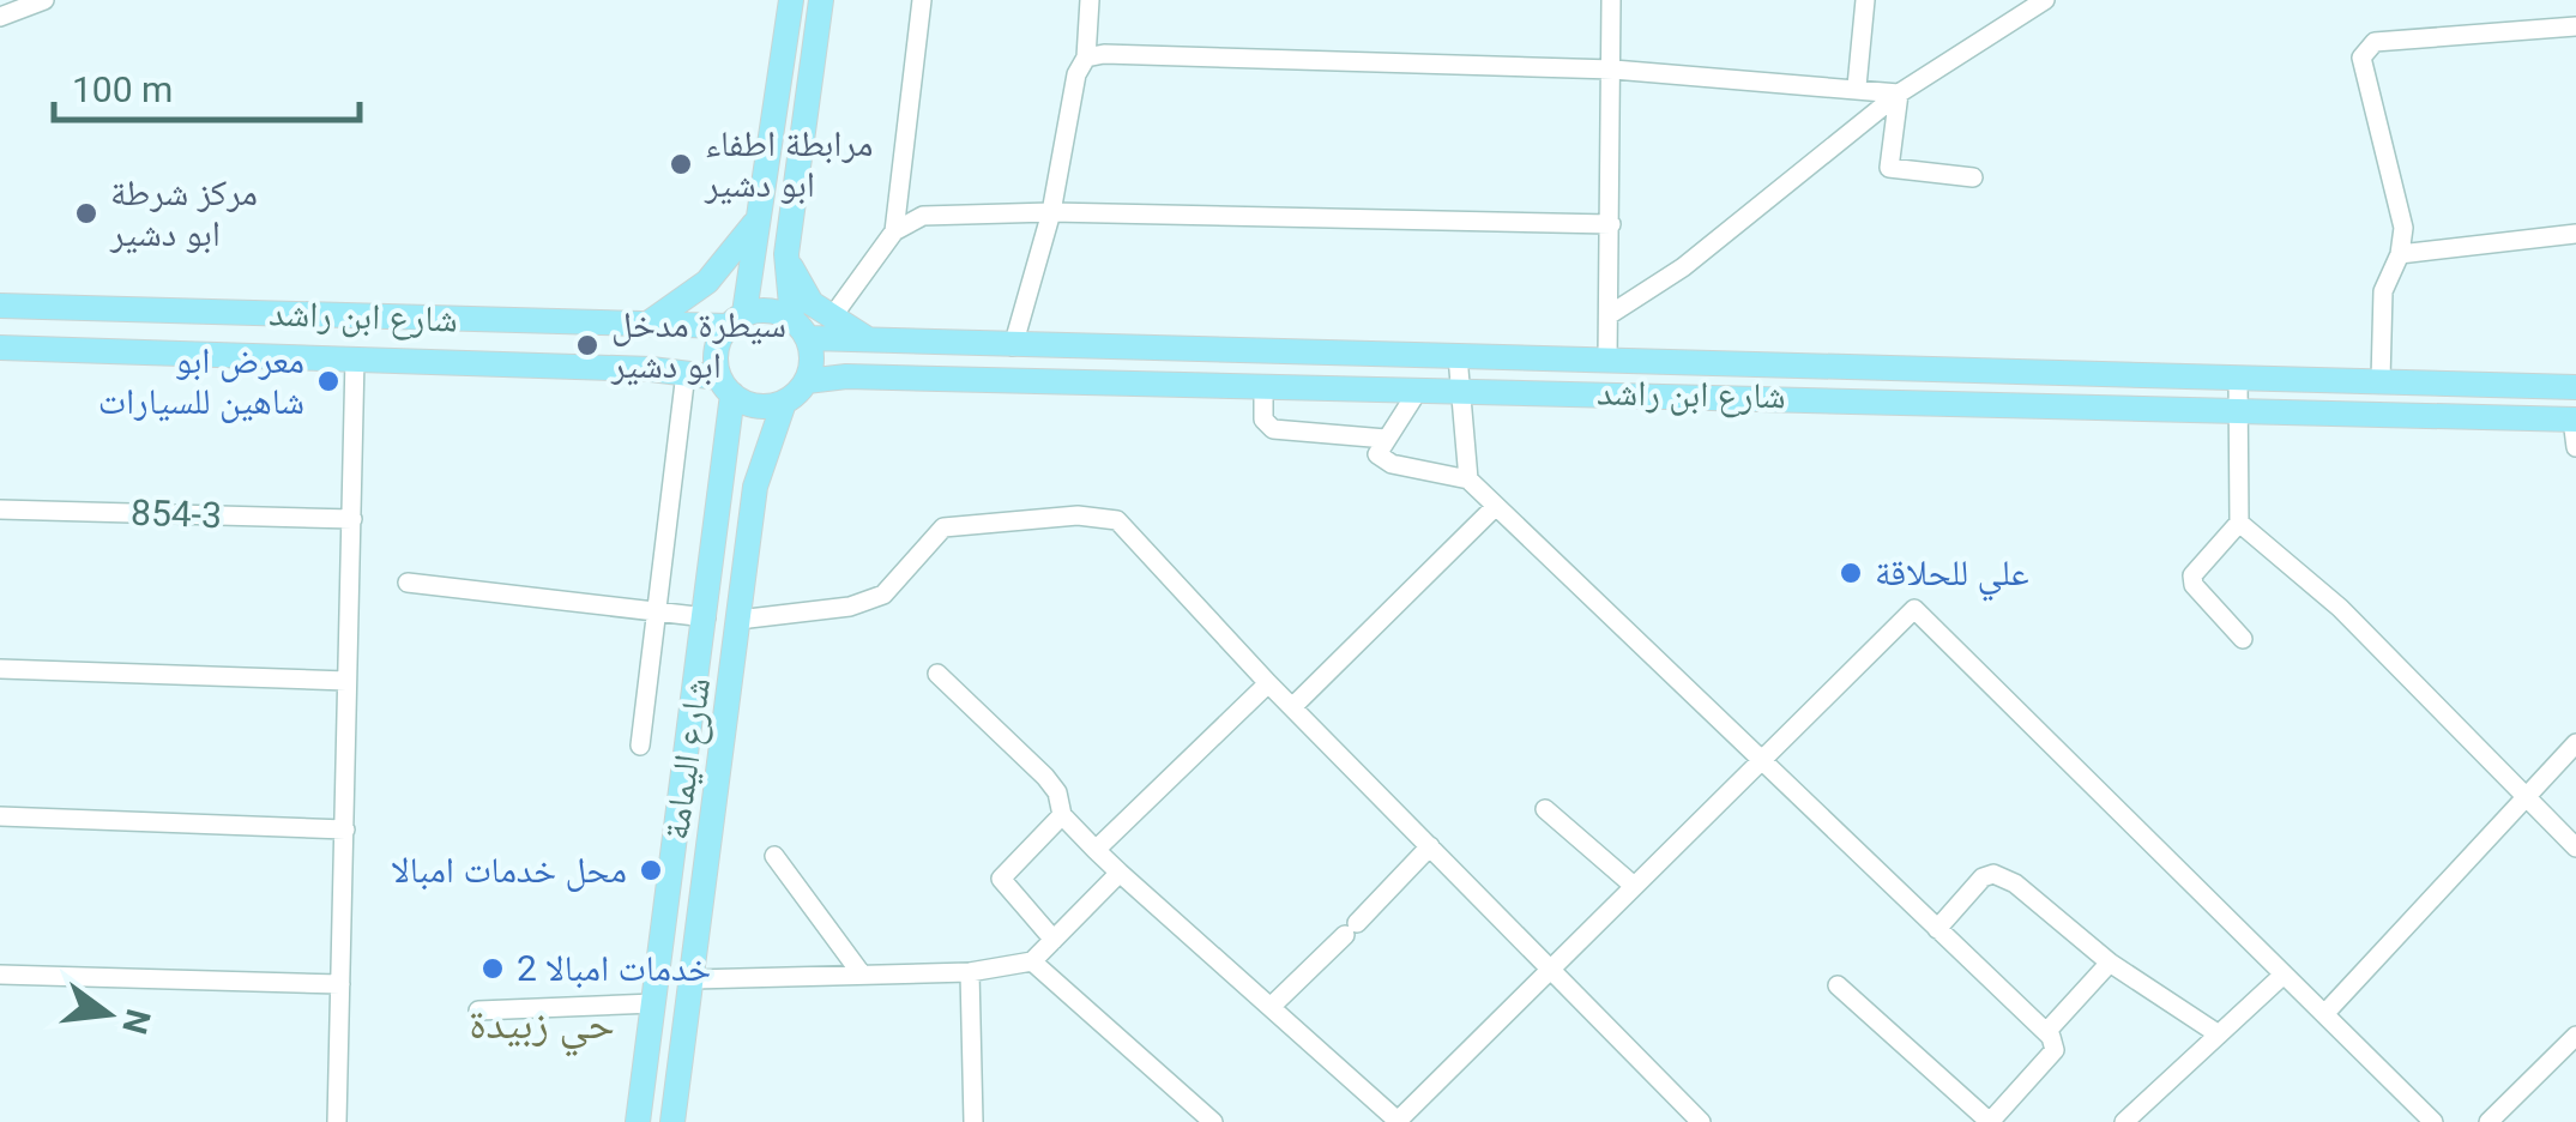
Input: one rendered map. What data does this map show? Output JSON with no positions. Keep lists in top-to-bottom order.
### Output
{
  "streets": {
    "main road": ["شارع ابن راشد", "شارع اليمامة"],
    "street": ["854-3"]
  },
  "crossings": [
    ["شارع ابن راشد", "شارع اليمامة"]
  ],
  "districts": ["حي زبيدة"],
  "places": [
    "مرابطة اطفاء ابو دشير",
    "مركز شرطة ابو دشير",
    "سيطرة مدخل ابو دشير",
    "معرض ابو شاهين للسيارات",
    "علي للحلاقة",
    "محل خدمات امبالا",
    "خدمات امبالا 2"
  ],
  "scale_bar": "100 m",
  "north": "right"
}
